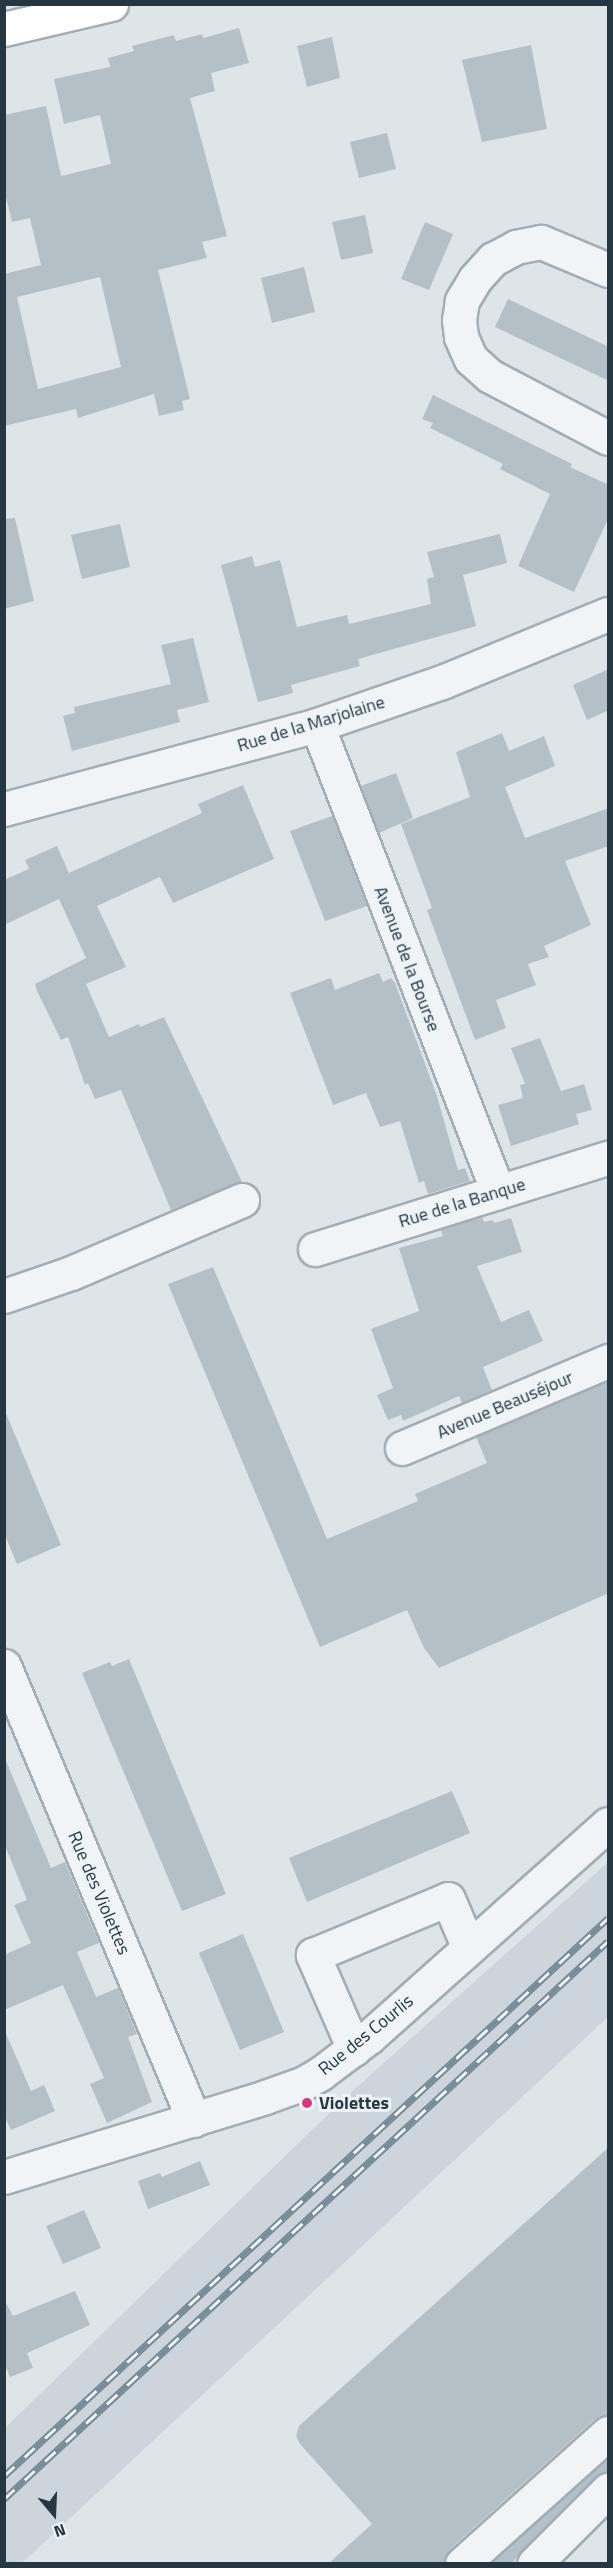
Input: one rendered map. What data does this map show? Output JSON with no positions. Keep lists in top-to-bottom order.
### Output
{
  "streets": {
    "street": [
      "Rue de la Marjolaine",
      "Avenue de la Bourse",
      "Rue de la Banque",
      "Avenue Beauséjour",
      "Rue des Violettes",
      "Rue des Courlis"
    ]
  },
  "crossings": [
    ["Rue de la Marjolaine", "Avenue de la Bourse"],
    ["Avenue de la Bourse", "Rue de la Banque"],
    ["Rue des Violettes", "Rue des Courlis"]
  ],
  "places": ["Violettes"],
  "north": "bottom"
}
